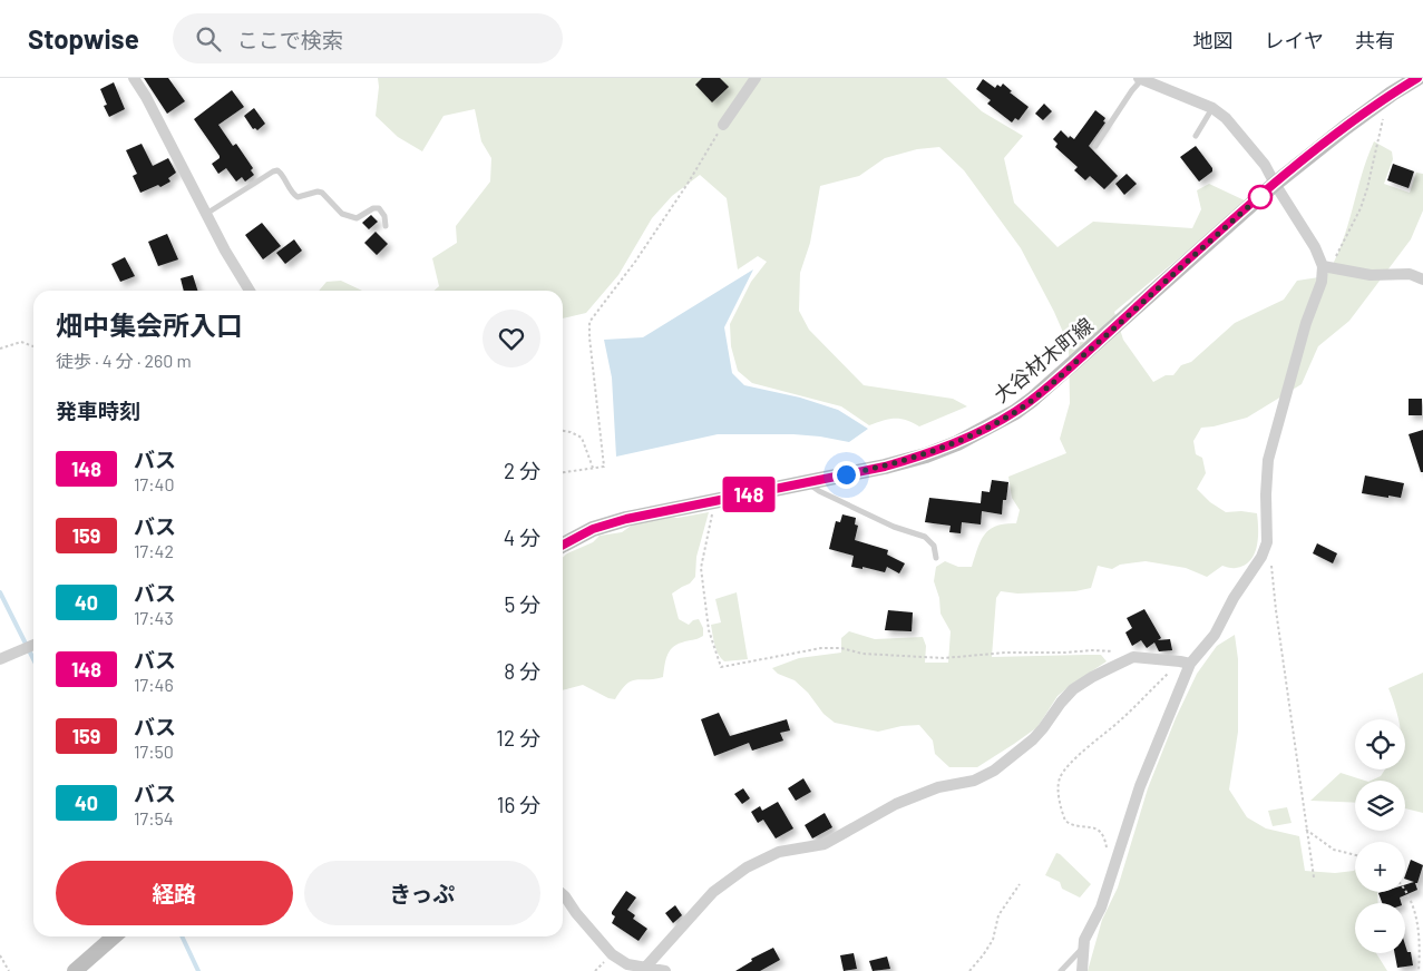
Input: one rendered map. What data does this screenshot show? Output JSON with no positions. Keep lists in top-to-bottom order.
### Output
{
  "streets": {
    "main road": ["大谷材木町線"]
  },
  "lines": ["bus line 148"],
  "page": {
    "header": "Stopwise",
    "search": "ここで検索",
    "nav": ["地図", "レイヤ", "共有"],
    "on_map": "148",
    "heading": [
      ["畑中集会所入口", "徒歩 · 4 分 · 260 m"],
      "発車時刻"
    ],
    "list": [
      {
        "mark": "148",
        "name": "バス",
        "note": "17:40",
        "value": "2 分"
      },
      {
        "mark": "159",
        "name": "バス",
        "note": "17:42",
        "value": "4 分"
      },
      {
        "mark": "40",
        "name": "バス",
        "note": "17:43",
        "value": "5 分"
      },
      {
        "mark": "148",
        "name": "バス",
        "note": "17:46",
        "value": "8 分"
      },
      {
        "mark": "159",
        "name": "バス",
        "note": "17:50",
        "value": "12 分"
      },
      {
        "mark": "40",
        "name": "バス",
        "note": "17:54",
        "value": "16 分"
      }
    ],
    "map_buttons": ["+", "−"],
    "buttons": ["経路", "きっぷ"]
  }
}
